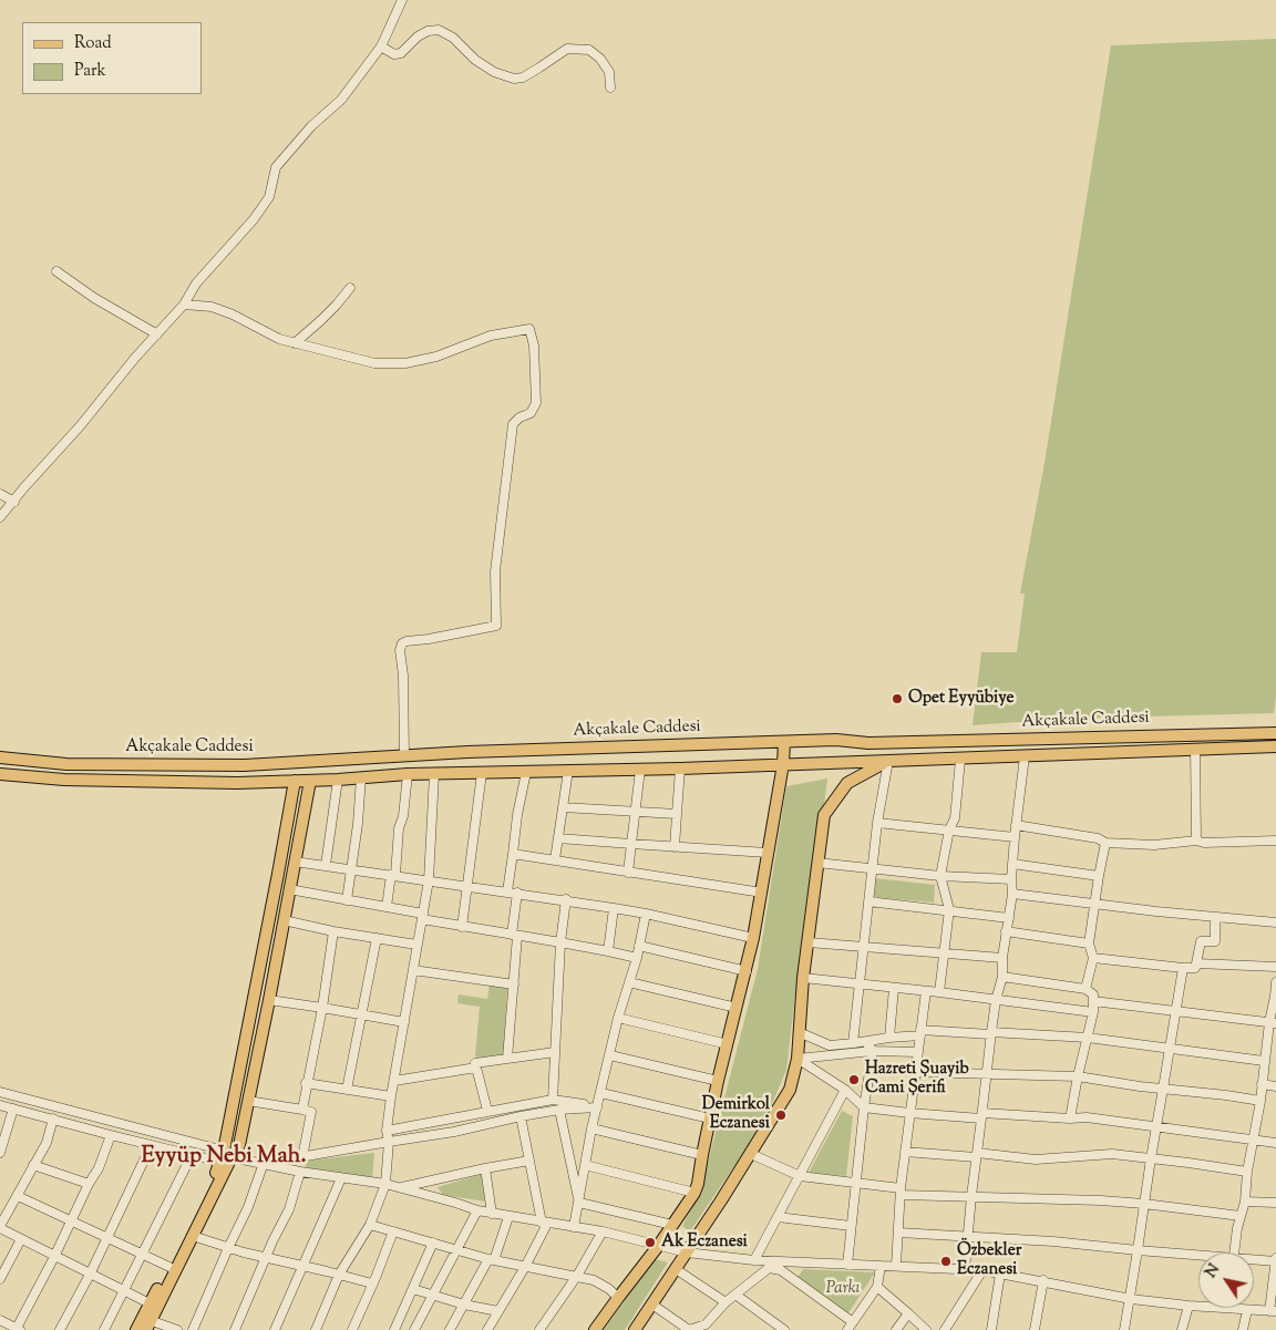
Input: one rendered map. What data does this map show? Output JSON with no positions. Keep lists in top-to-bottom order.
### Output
{
  "streets": {
    "main road": ["Akçakale Caddesi"]
  },
  "districts": ["Eyyüp Nebi Mah."],
  "parks": ["Parkı"],
  "places": [
    "Opet Eyyübiye",
    "Hazreti Şuayib Cami Şerifi",
    "Demirkol Eczanesi",
    "Ak Eczanesi",
    "Özbekler Eczanesi"
  ],
  "legend": ["Road", "Park"],
  "north": "top left"
}
